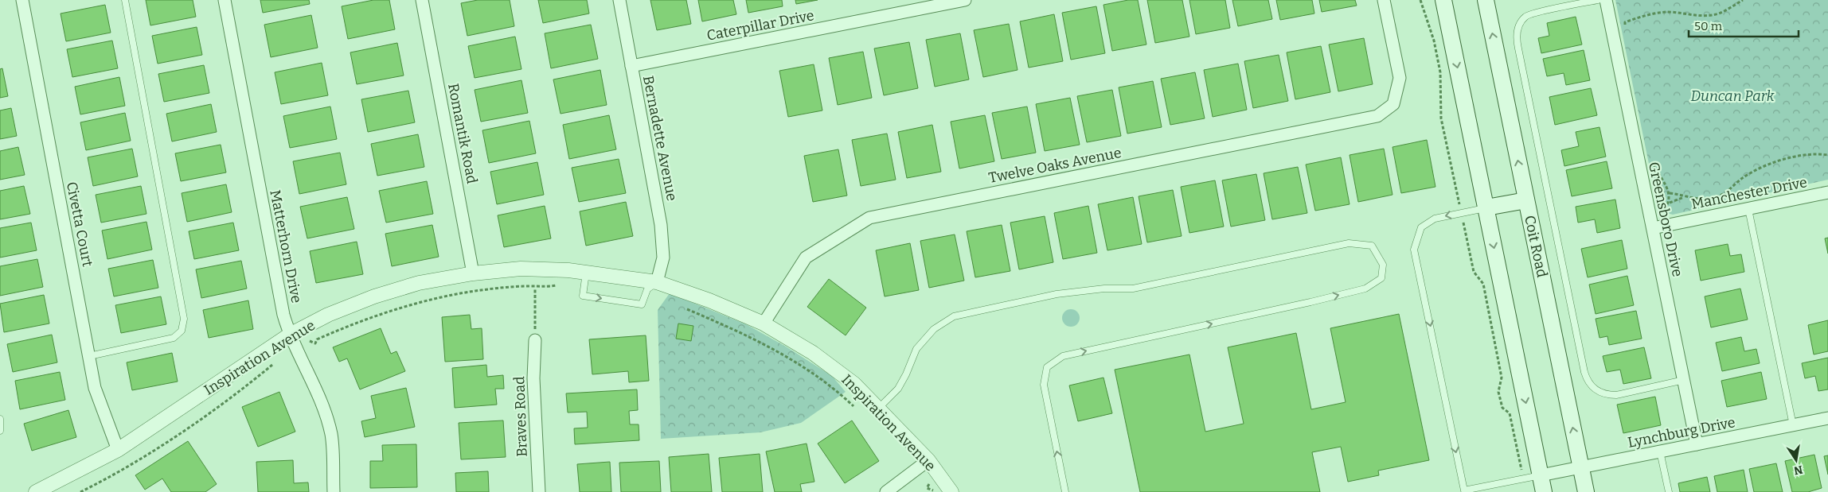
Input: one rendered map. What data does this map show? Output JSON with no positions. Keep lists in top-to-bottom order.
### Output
{
  "streets": {
    "main road": ["Coit Road"],
    "street": [
      "Caterpillar Drive",
      "Romantik Road",
      "Bernadette Avenue",
      "Twelve Oaks Avenue",
      "Manchester Drive",
      "Greensboro Drive",
      "Civetta Court",
      "Matterhorn Drive",
      "Inspiration Avenue",
      "Braves Road",
      "Lynchburg Drive"
    ]
  },
  "crossings": [
    ["Caterpillar Drive", "Bernadette Avenue"],
    ["Romantik Road", "Inspiration Avenue"],
    ["Bernadette Avenue", "Inspiration Avenue"],
    ["Twelve Oaks Avenue", "Inspiration Avenue"],
    ["Manchester Drive", "Greensboro Drive"],
    ["Greensboro Drive", "Lynchburg Drive"],
    ["Civetta Court", "Inspiration Avenue"],
    ["Matterhorn Drive", "Inspiration Avenue"],
    ["Coit Road", "Lynchburg Drive"]
  ],
  "parks": ["Duncan Park"],
  "scale_bar": "50 m",
  "north": "bottom"
}
